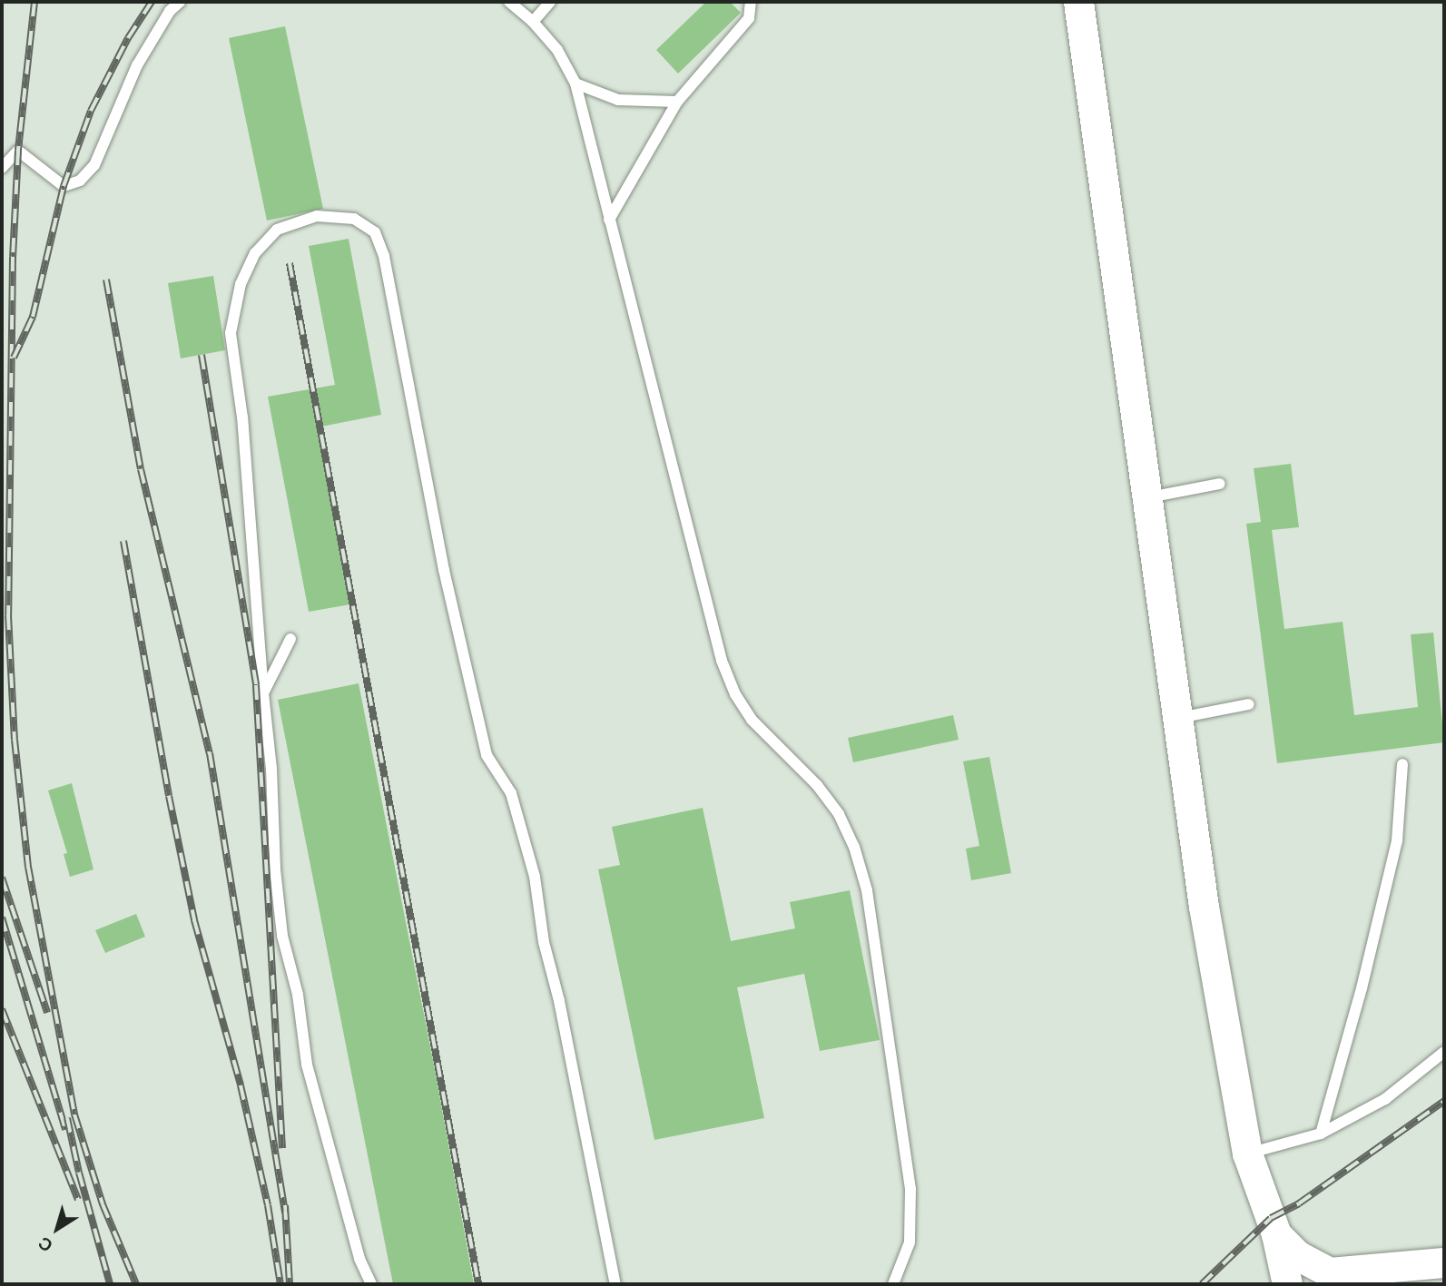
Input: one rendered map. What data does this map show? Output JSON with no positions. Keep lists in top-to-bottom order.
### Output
{
  "north": "bottom left"
}
